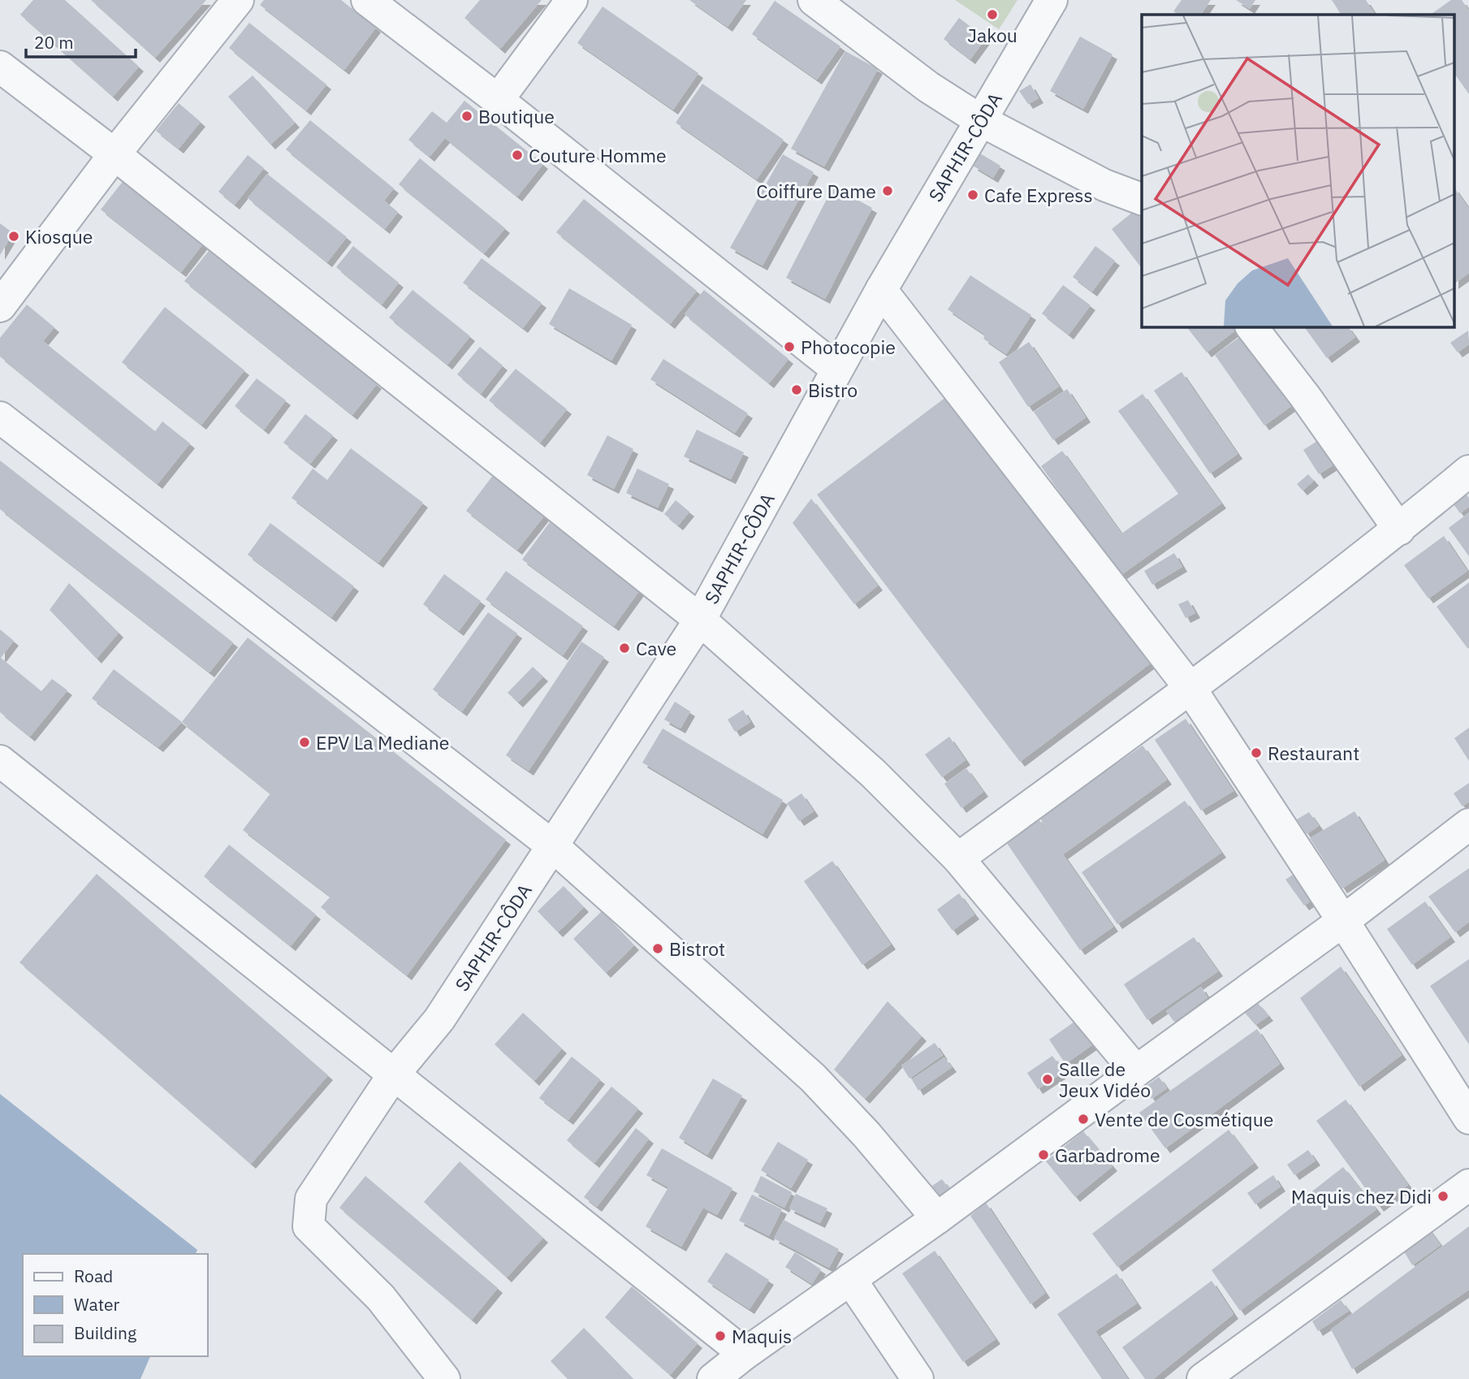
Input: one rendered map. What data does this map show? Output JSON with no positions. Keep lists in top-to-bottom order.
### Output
{
  "streets": {
    "street": ["SAPHIR-CÔDA"]
  },
  "places": [
    "Jakou",
    "Boutique",
    "Couture Homme",
    "Coiffure Dame",
    "Cafe Express",
    "Kiosque",
    "Photocopie",
    "Bistro",
    "Cave",
    "EPV La Mediane",
    "Restaurant",
    "Bistrot",
    "Salle de Jeux Vidéo",
    "Vente de Cosmétique",
    "Garbadrome",
    "Maquis chez Didi",
    "Maquis"
  ],
  "legend": ["Road", "Water", "Building"],
  "scale_bar": "20 m"
}
